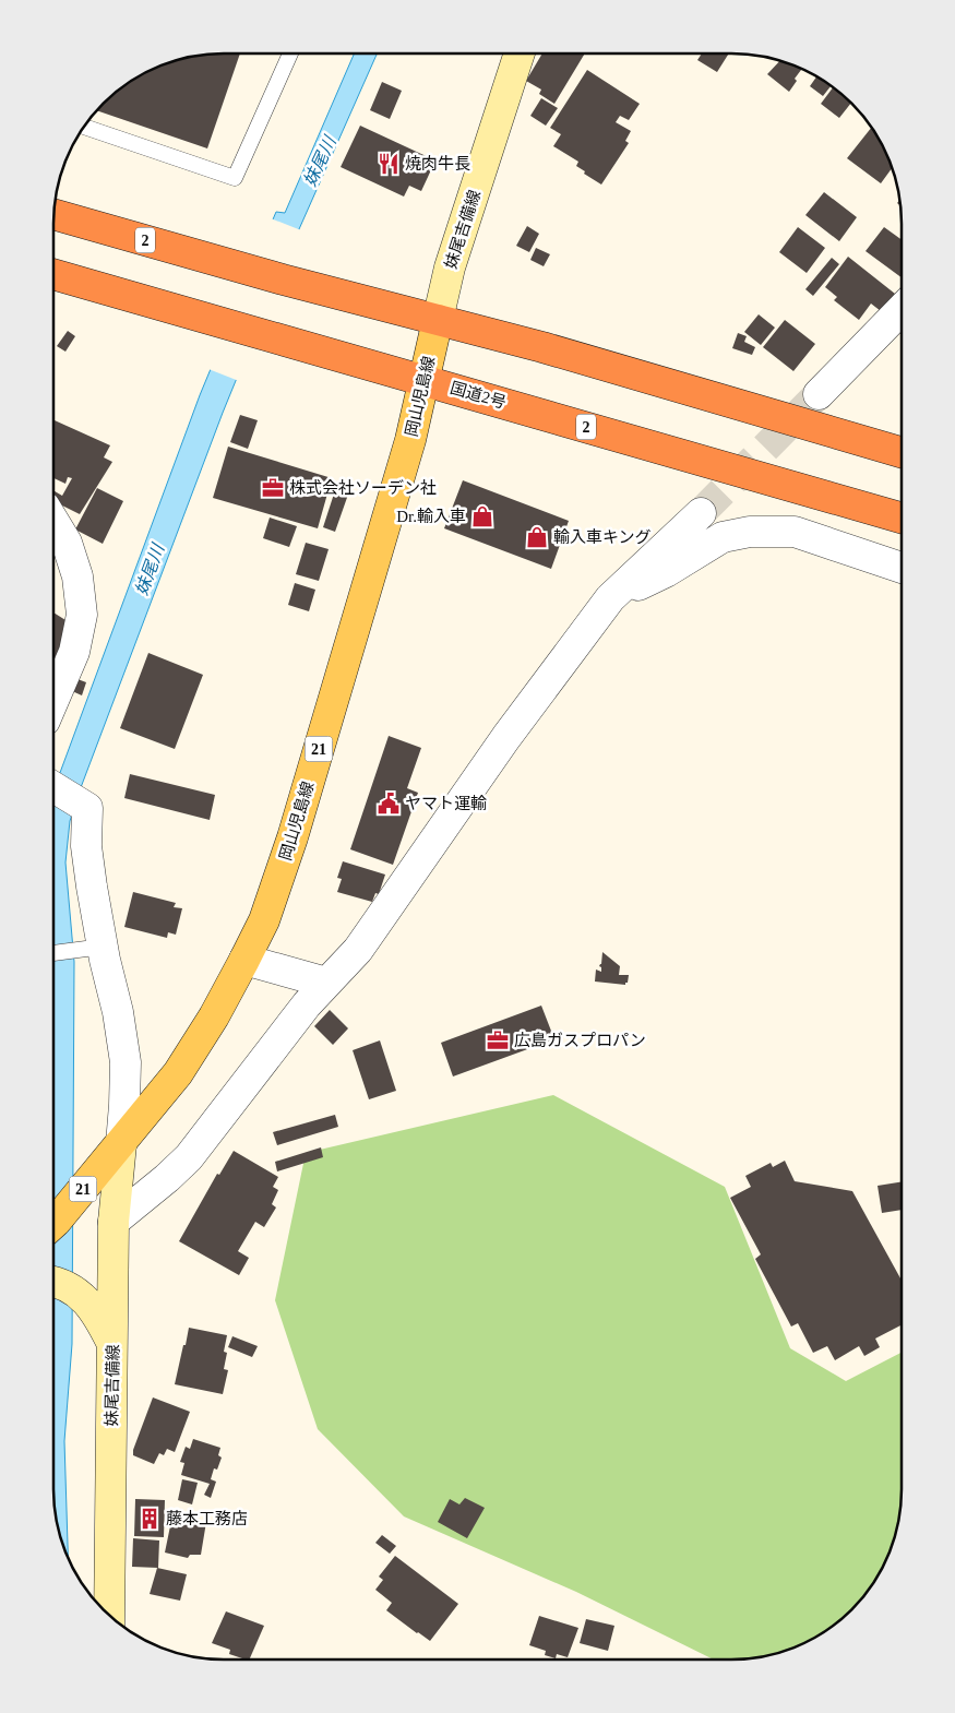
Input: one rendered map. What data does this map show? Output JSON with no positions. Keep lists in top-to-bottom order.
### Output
{
  "streets": {
    "highway": ["2", "国道2号"],
    "main road": ["妹尾吉備線", "岡山児島線", "21"]
  },
  "crossings": [
    ["妹尾吉備線", "2"],
    ["妹尾吉備線", "岡山児島線"],
    ["2", "岡山児島線"],
    ["国道2号", "岡山児島線"]
  ],
  "water": ["妹尾川"],
  "places": {
    "restaurant": ["焼肉牛長"],
    "office": ["株式会社ソーデン社", "広島ガスプロパン"],
    "shop": ["Dr.輸入車", "輸入車キング"],
    "public building": ["ヤマト運輸"],
    "building": ["藤本工務店"]
  }
}
